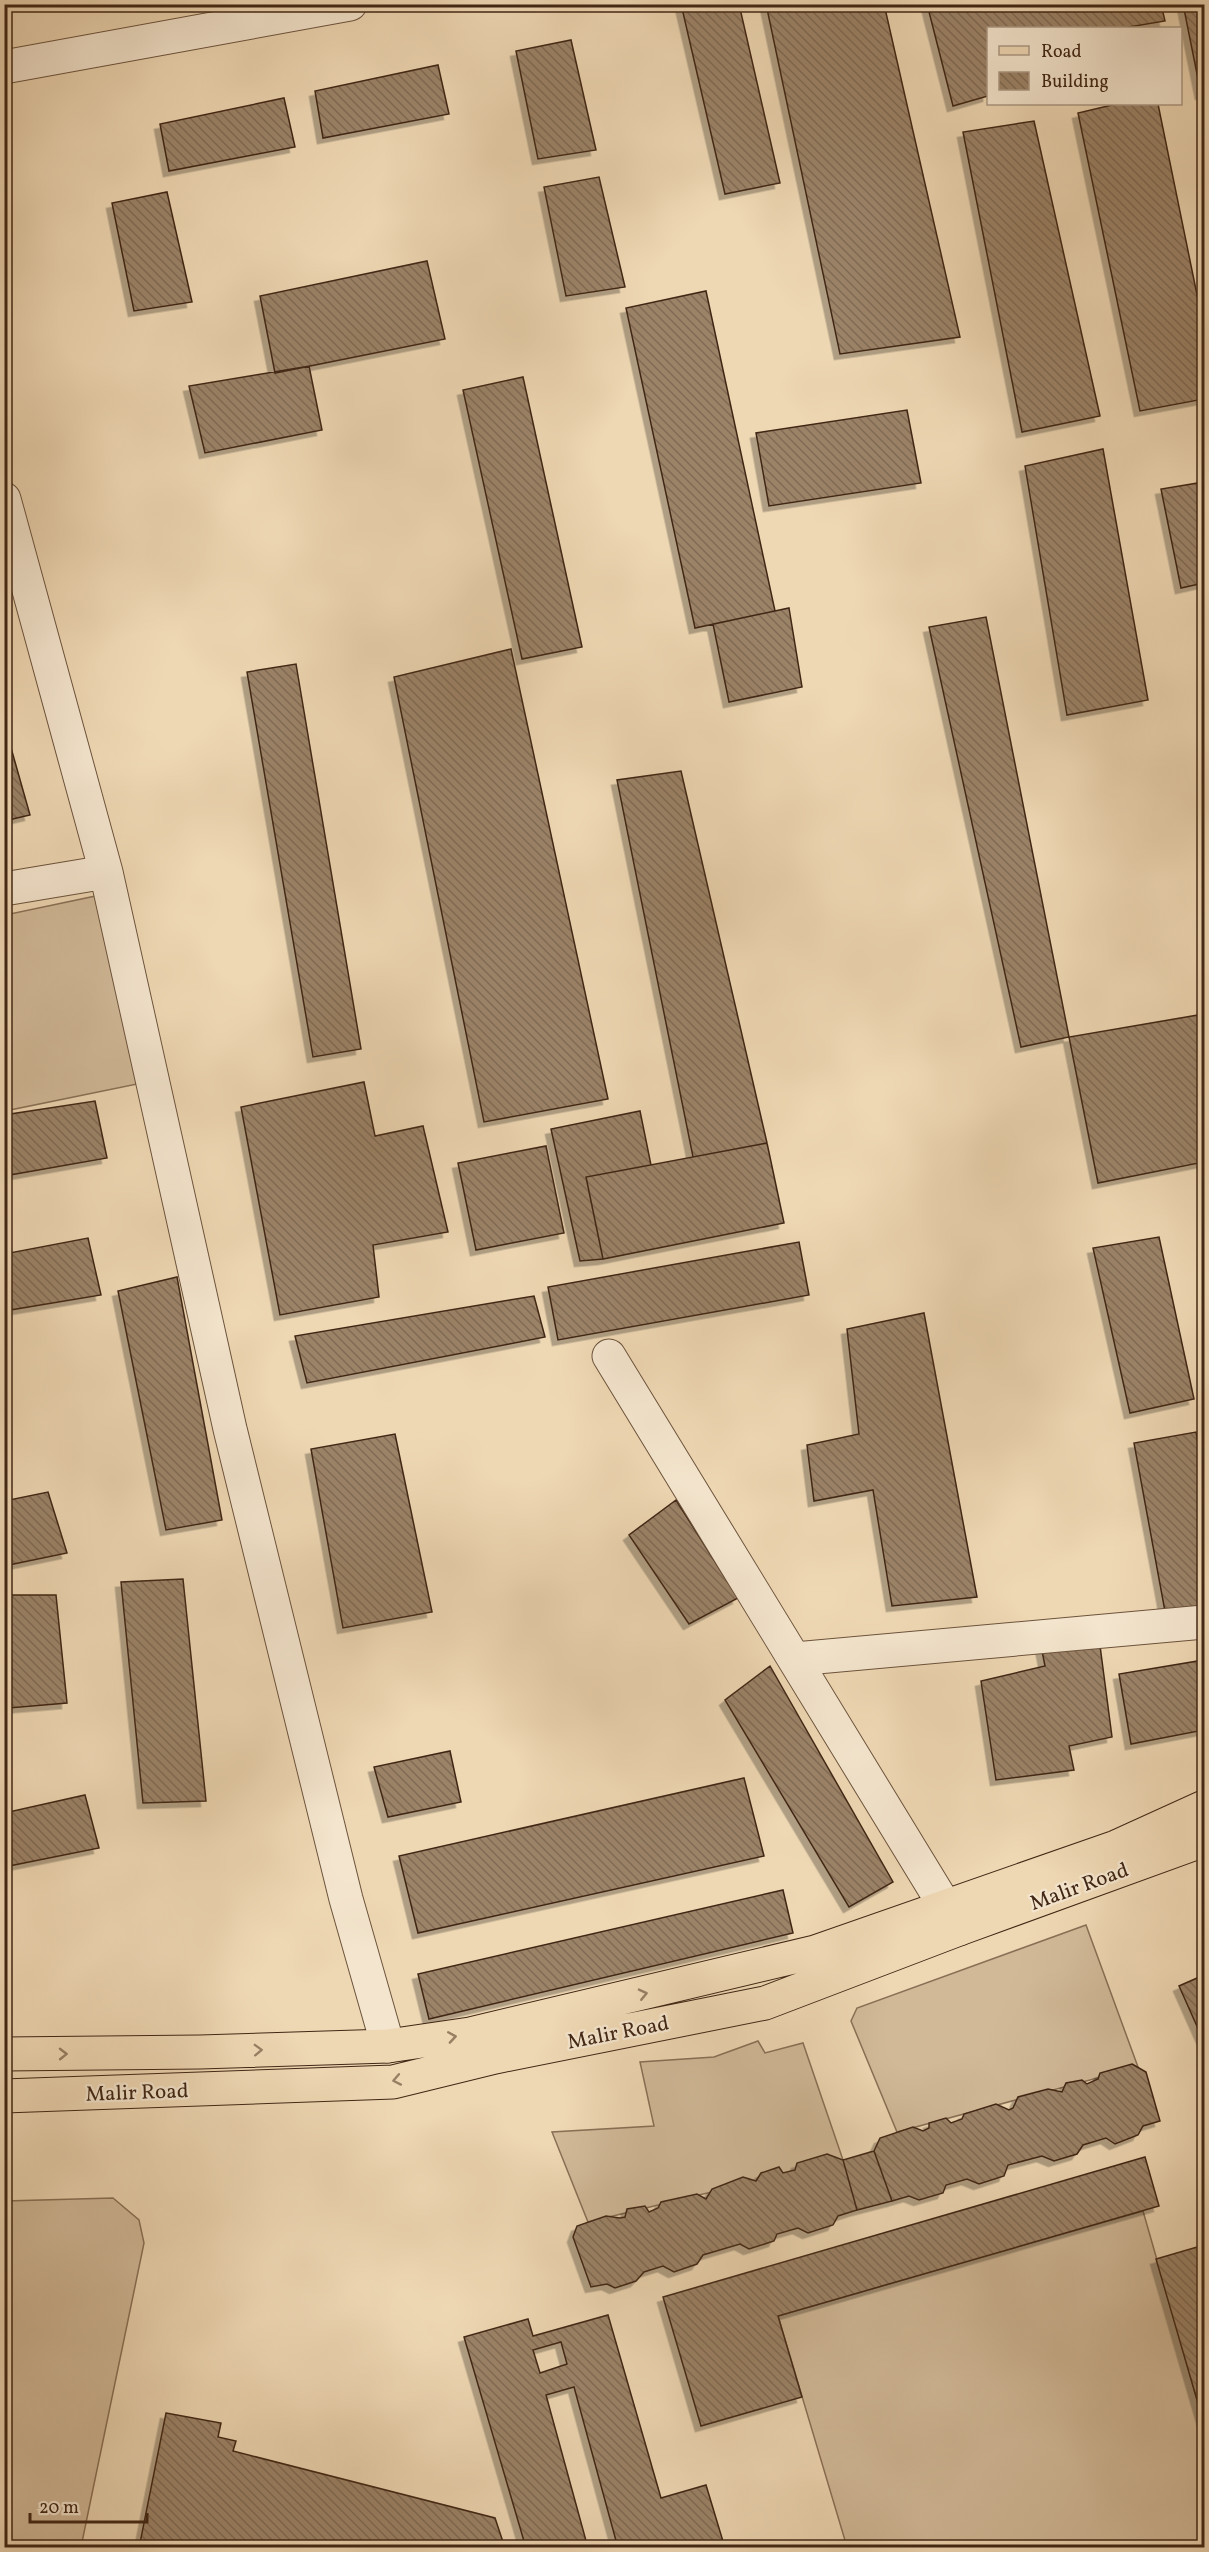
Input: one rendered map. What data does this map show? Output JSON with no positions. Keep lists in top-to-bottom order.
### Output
{
  "streets": {
    "main road": ["Malir Road"]
  },
  "legend": ["Road", "Building"],
  "scale_bar": "20 m"
}
